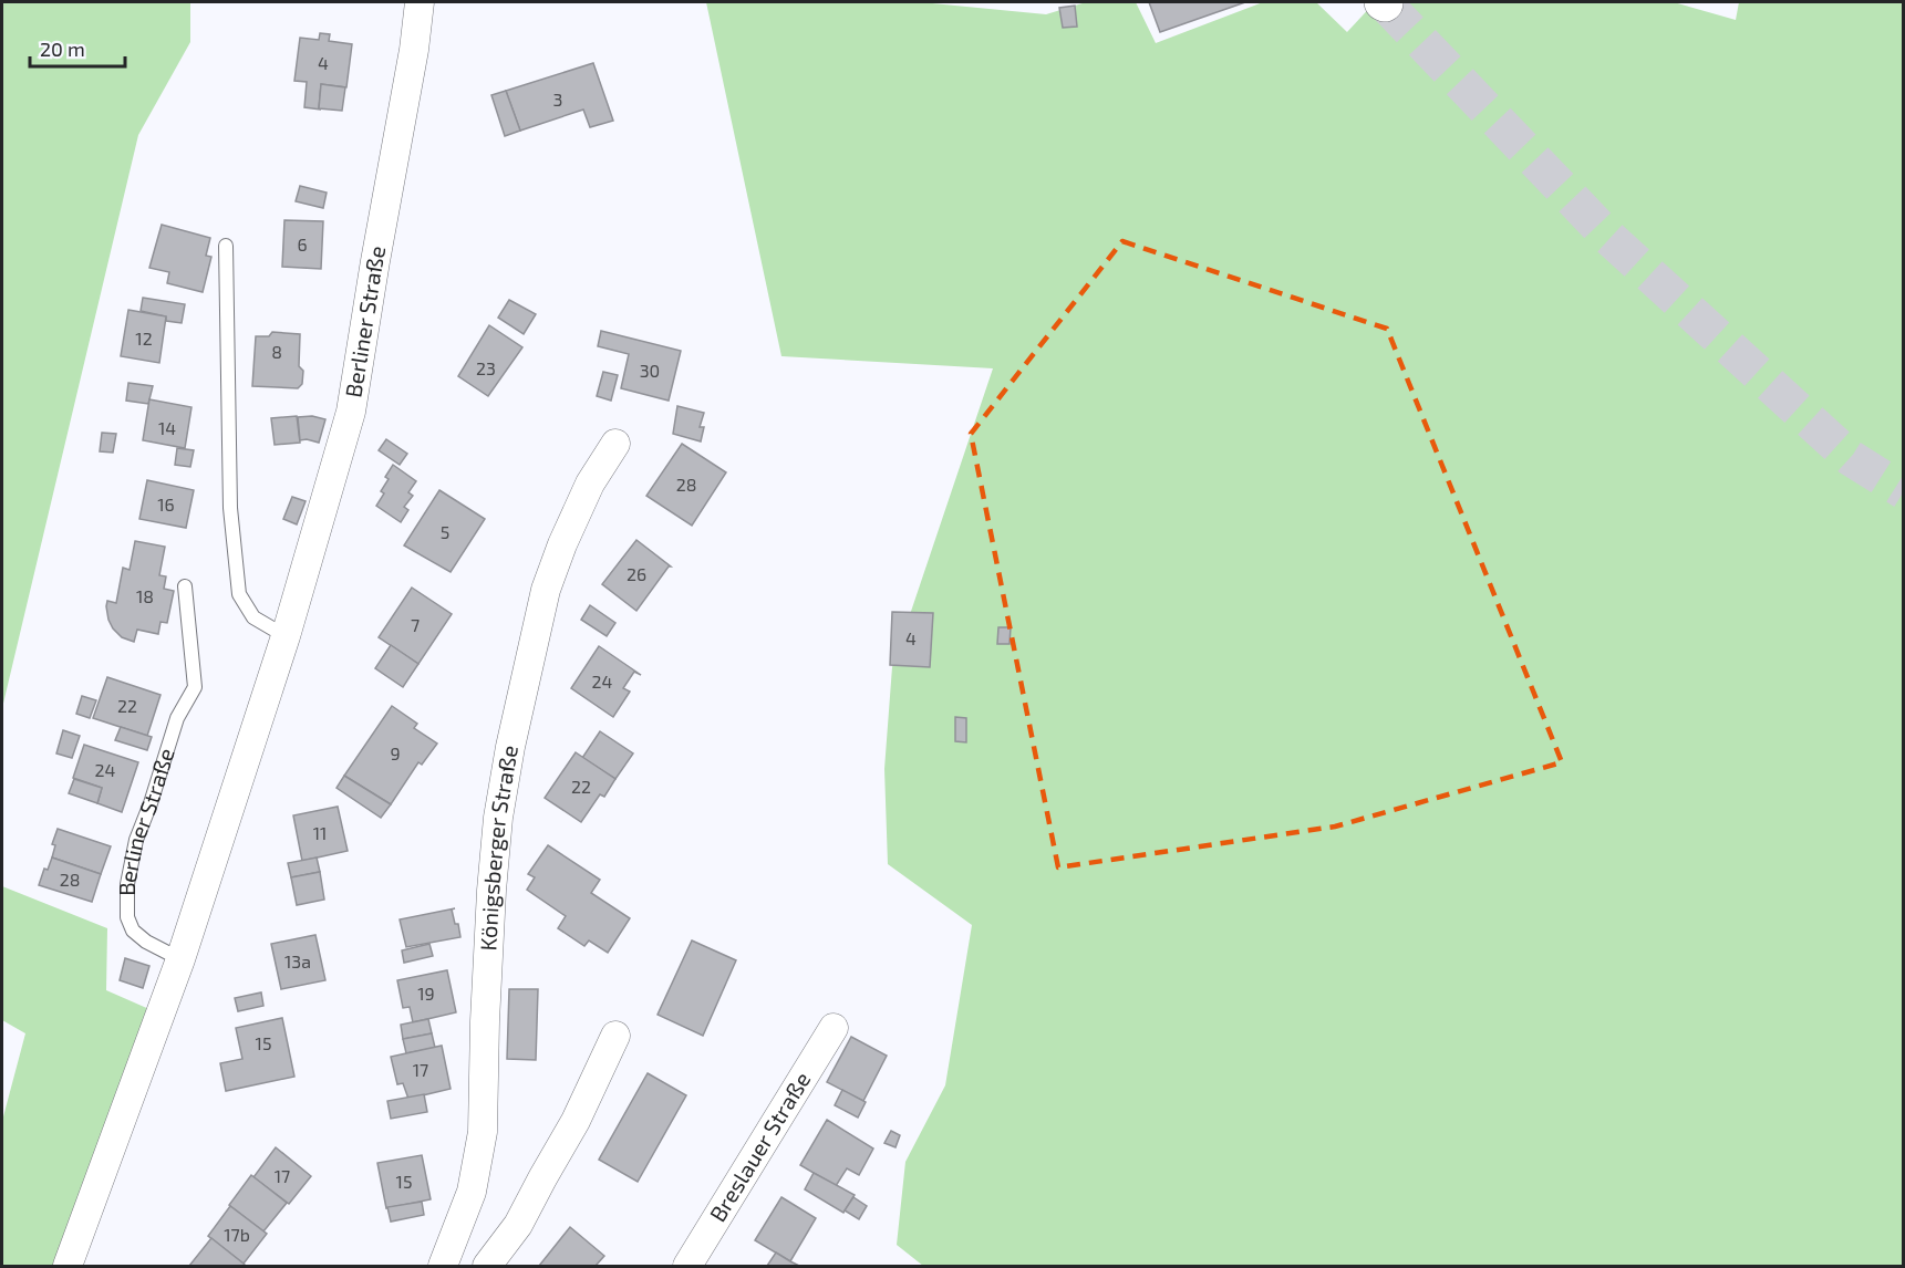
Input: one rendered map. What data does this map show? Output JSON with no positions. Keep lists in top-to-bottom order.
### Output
{
  "streets": {
    "street": ["Berliner Straße", "Königsberger Straße", "Breslauer Straße"]
  },
  "house_numbers": [
    "4",
    "3",
    "6",
    "12",
    "8",
    "23",
    "30",
    "14",
    "28",
    "16",
    "5",
    "26",
    "18",
    "7",
    "4",
    "24",
    "22",
    "9",
    "24",
    "22",
    "11",
    "28",
    "13a",
    "19",
    "15",
    "17",
    "17",
    "15",
    "17b"
  ],
  "scale_bar": "20 m"
}
